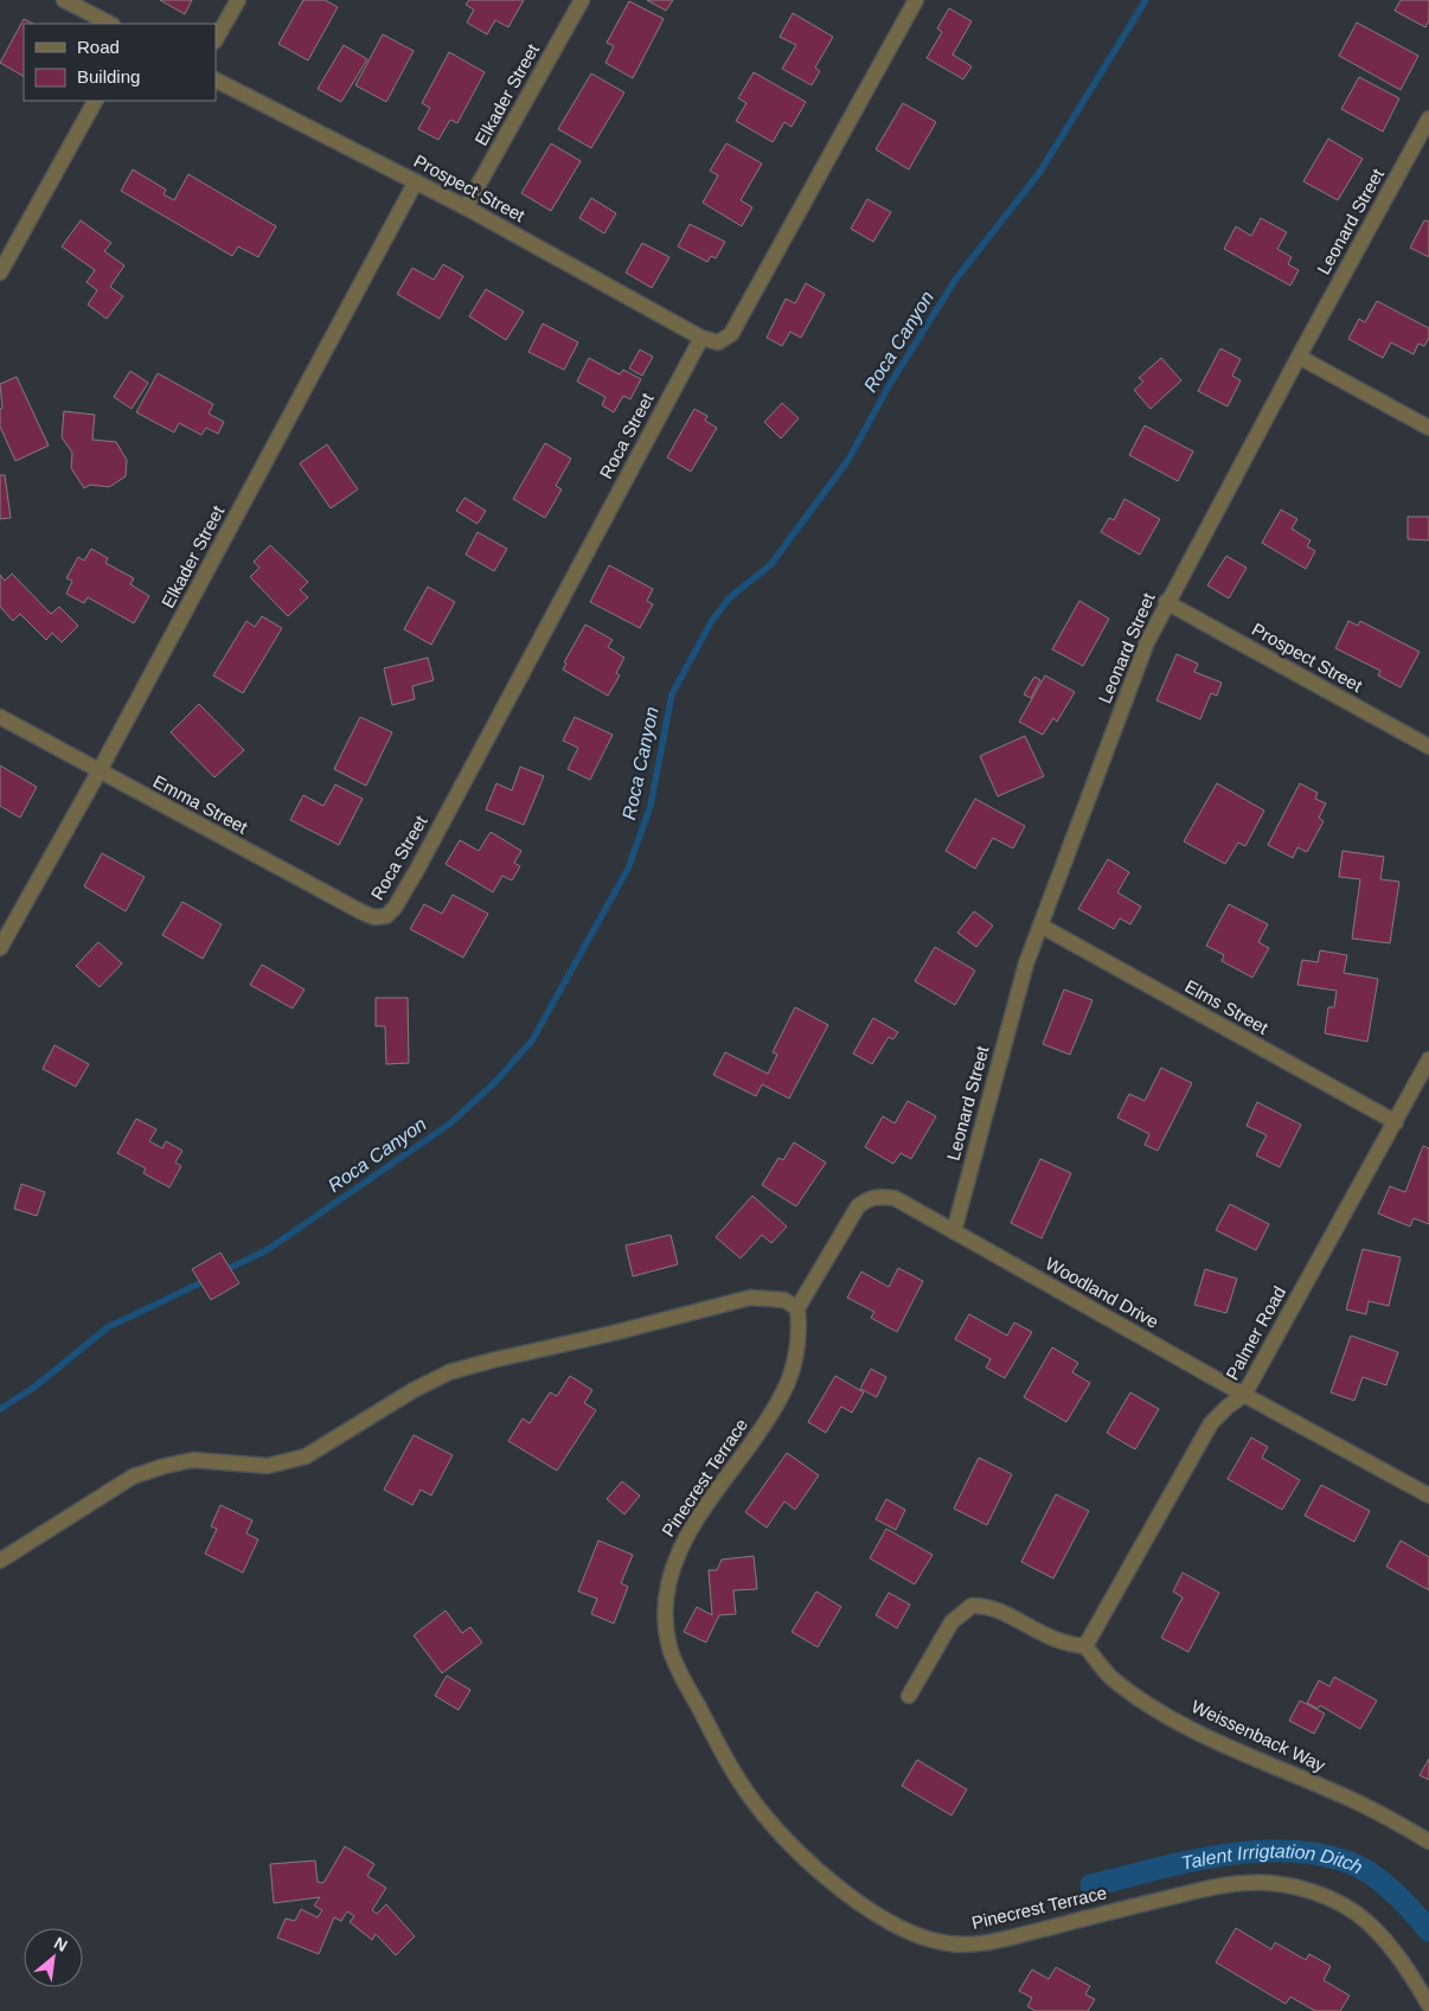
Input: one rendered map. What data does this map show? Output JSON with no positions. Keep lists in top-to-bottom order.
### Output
{
  "streets": {
    "street": [
      "Elkader Street",
      "Prospect Street",
      "Leonard Street",
      "Roca Street",
      "Emma Street",
      "Elms Street",
      "Woodland Drive",
      "Palmer Road",
      "Pinecrest Terrace",
      "Weissenback Way"
    ]
  },
  "crossings": [
    ["Elkader Street", "Prospect Street"],
    ["Elkader Street", "Emma Street"],
    ["Prospect Street", "Leonard Street"],
    ["Prospect Street", "Roca Street"],
    ["Leonard Street", "Elms Street"],
    ["Leonard Street", "Woodland Drive"],
    ["Roca Street", "Emma Street"],
    ["Elms Street", "Palmer Road"],
    ["Woodland Drive", "Palmer Road"],
    ["Woodland Drive", "Pinecrest Terrace"],
    ["Palmer Road", "Weissenback Way"]
  ],
  "water": ["Roca Canyon", "Talent Irrigtation Ditch"],
  "legend": ["Road", "Building"],
  "north": "top right"
}
